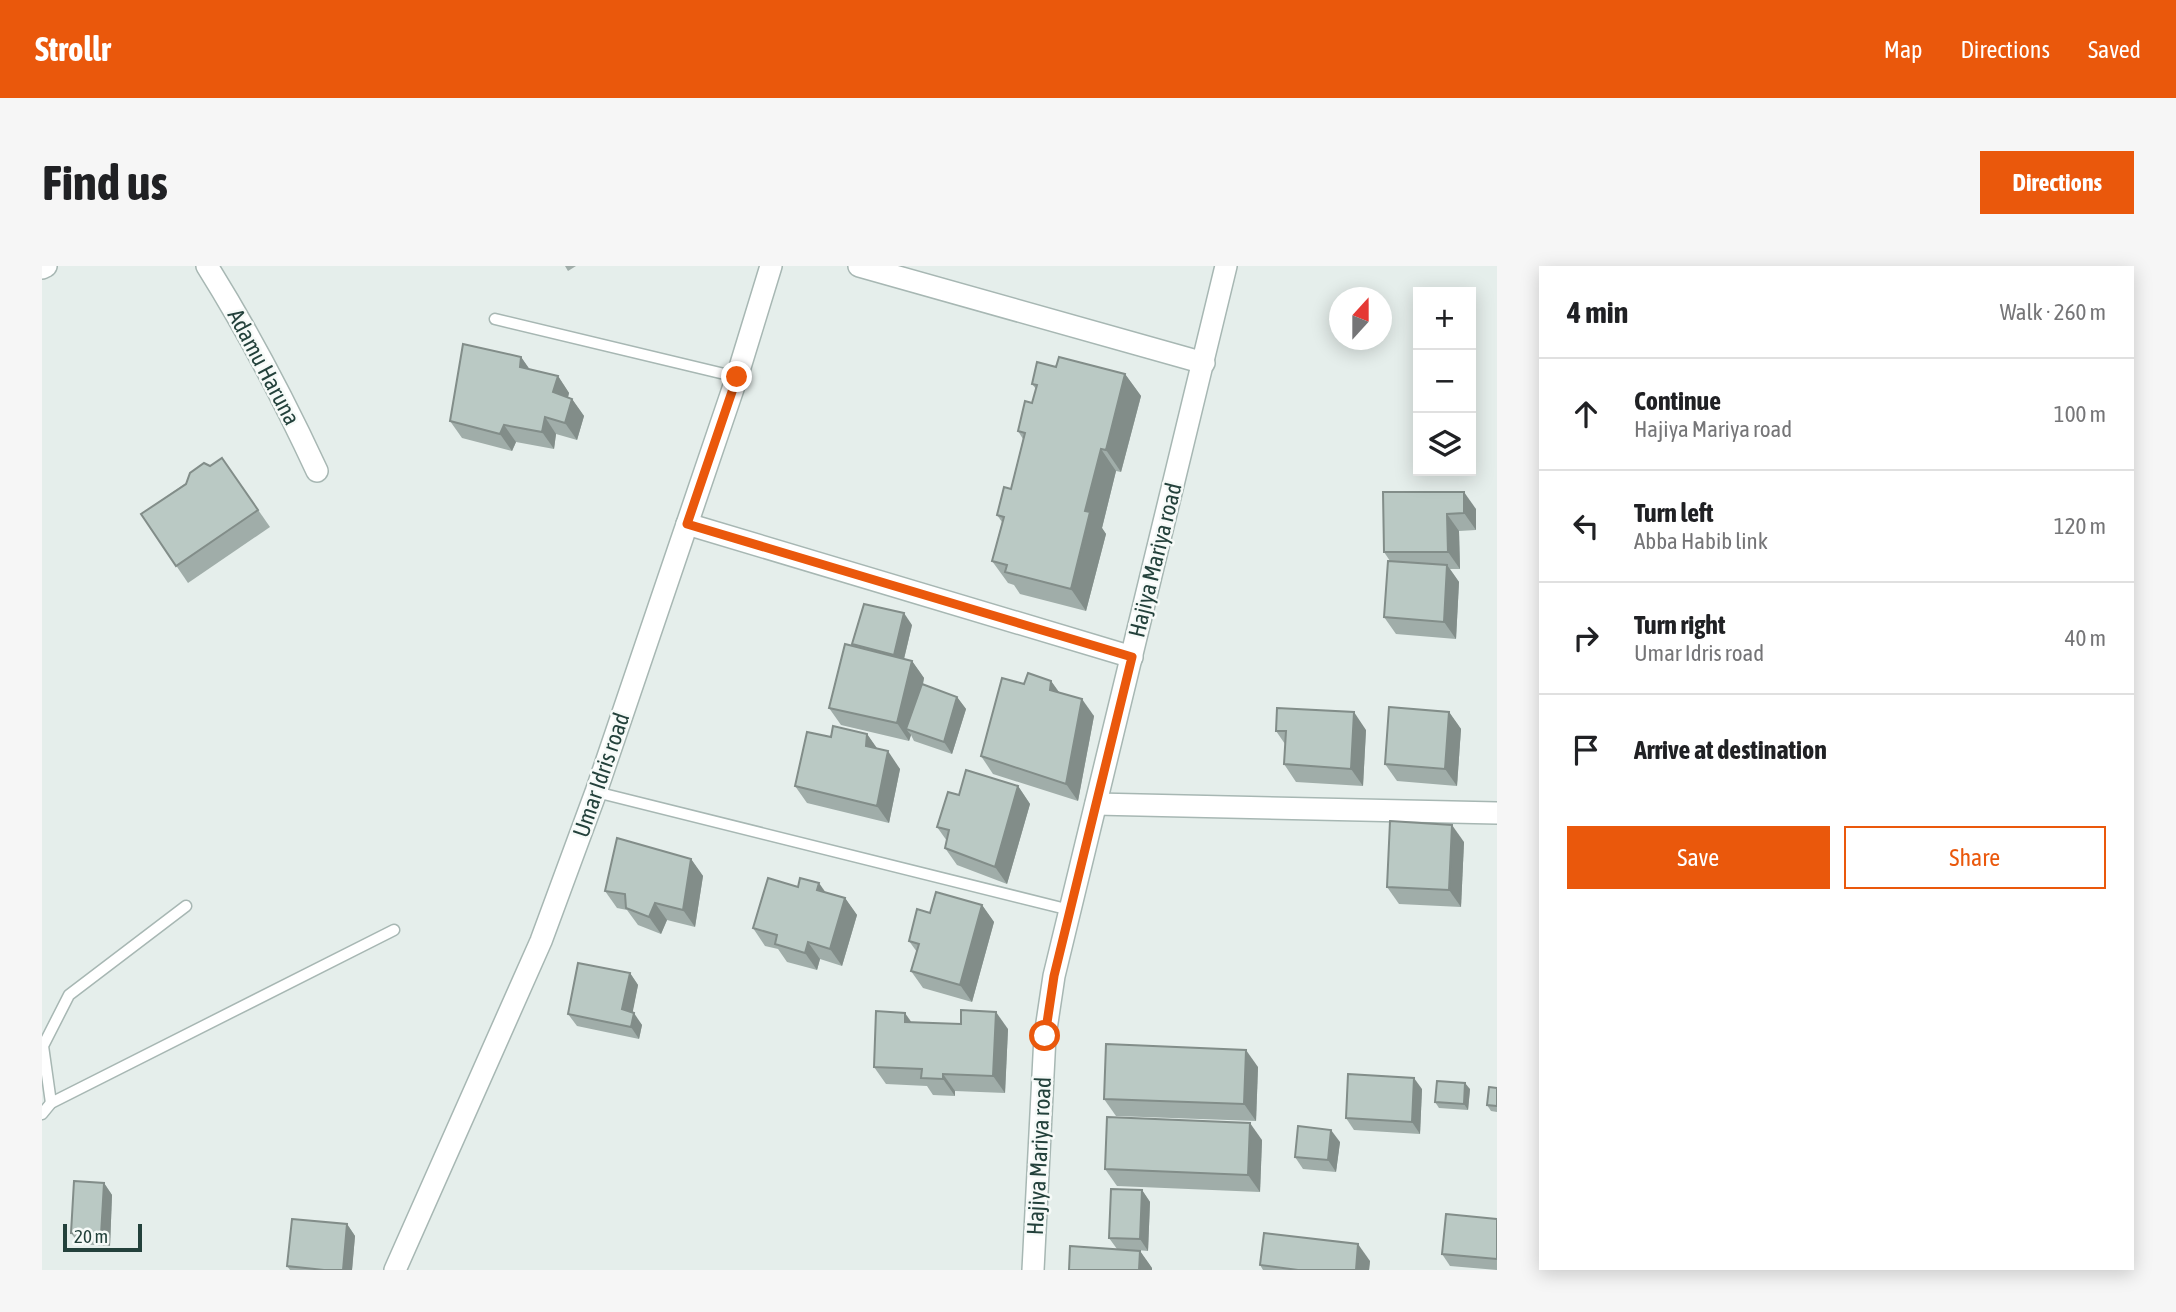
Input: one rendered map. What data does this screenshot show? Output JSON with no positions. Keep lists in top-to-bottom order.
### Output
{
  "streets": {
    "street": ["Adamu Haruna", "Hajiya Mariya road", "Umar Idris road"]
  },
  "scale_bar": "20 m",
  "north": "top",
  "page": {
    "header": "Strollr",
    "nav": ["Map", "Directions", "Saved"],
    "buttons": [
      "Directions",
      ["Save", "Share"]
    ],
    "title": "Find us",
    "heading": ["4 min", "Walk · 260 m"],
    "map_buttons": ["+", "−"],
    "list": [
      ["Continue", "Hajiya Mariya road", "100 m"],
      ["Turn left", "Abba Habib link", "120 m"],
      ["Turn right", "Umar Idris road", "40 m"],
      "Arrive at destination"
    ],
    "scale": "20 m"
  }
}
